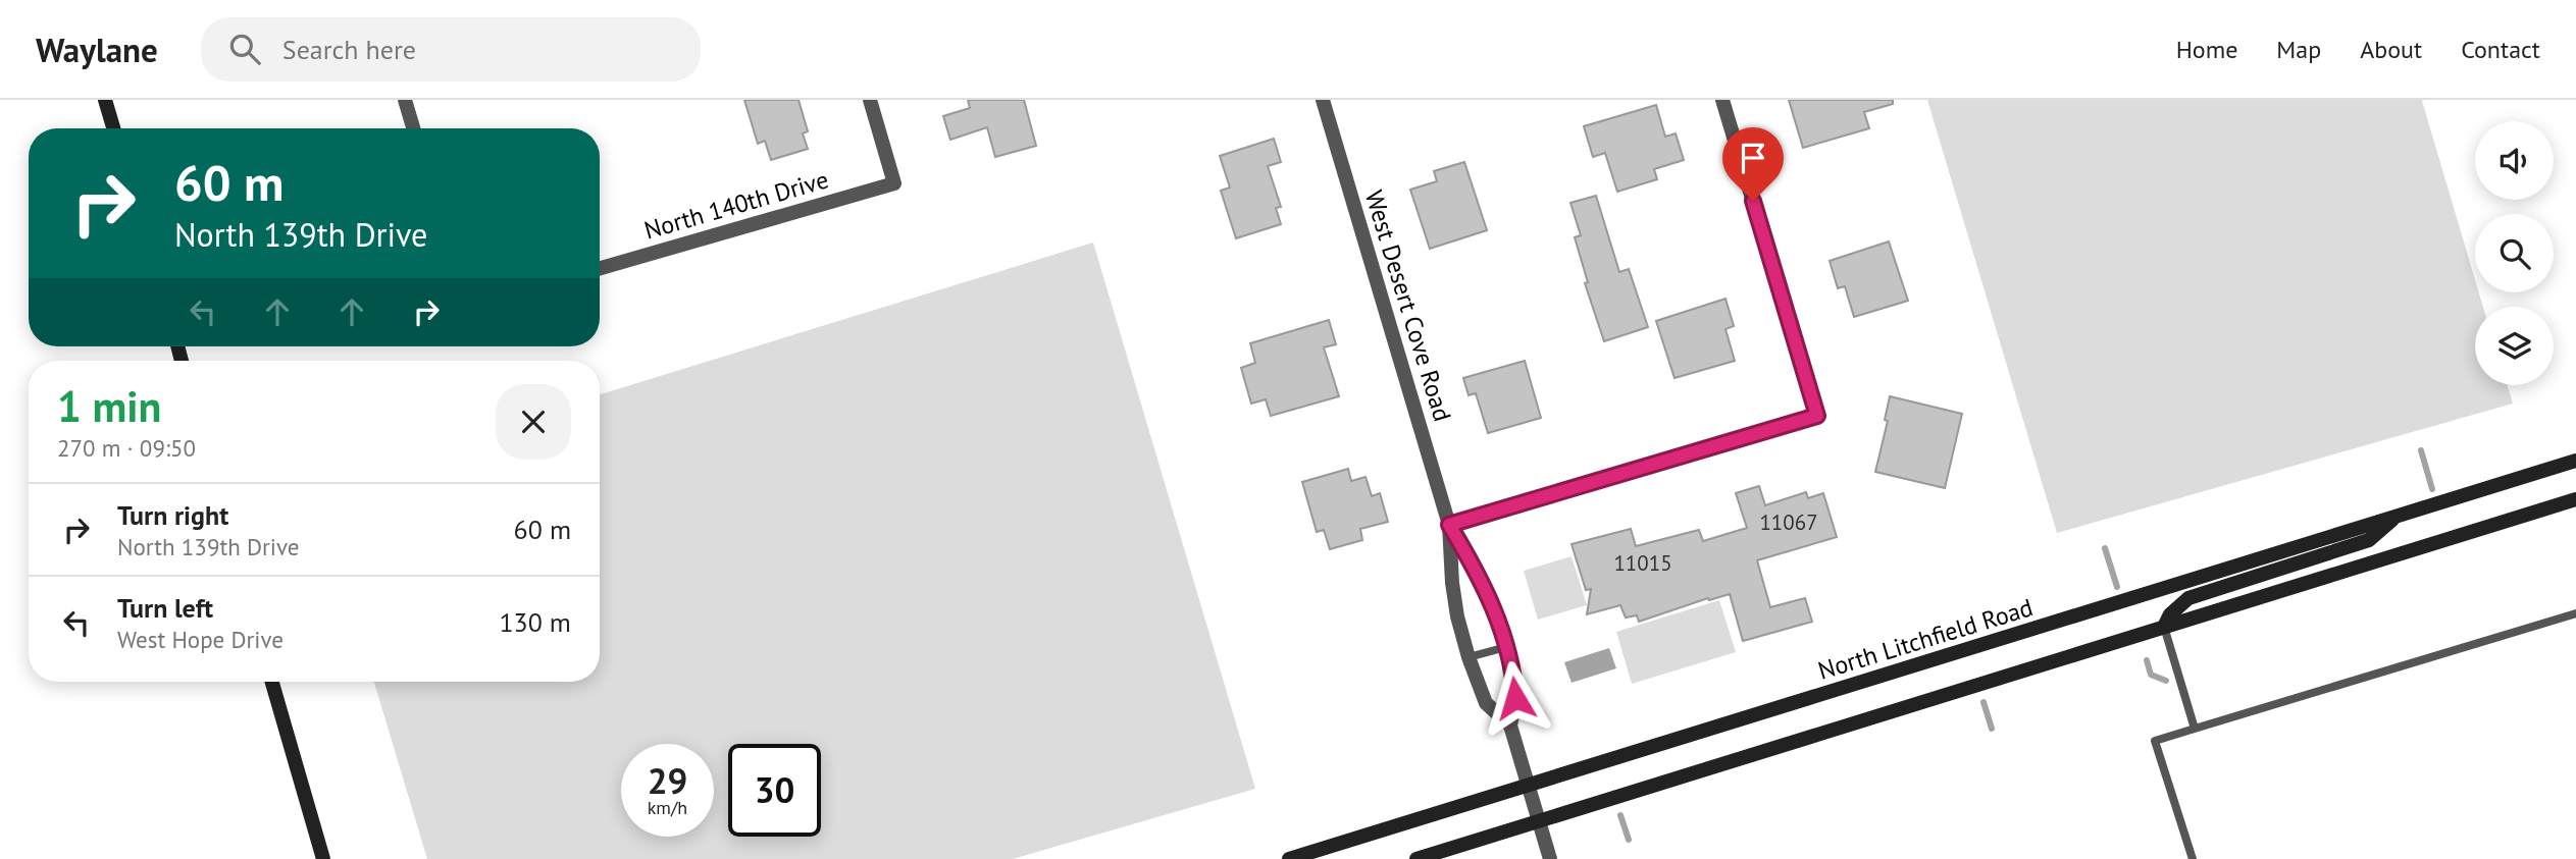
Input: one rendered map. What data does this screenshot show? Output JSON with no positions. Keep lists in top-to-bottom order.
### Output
{
  "streets": {
    "main road": ["North Litchfield Road"],
    "street": ["North 140th Drive", "West Desert Cove Road"]
  },
  "crossings": [
    ["West Desert Cove Road", "North Litchfield Road"]
  ],
  "house_numbers": ["11067", "11015"],
  "page": {
    "header": "Waylane",
    "search": "Search here",
    "nav": [
      "Home",
      "Map",
      "About",
      "Contact"
    ],
    "turn": ["60 m", "North 139th Drive"],
    "heading": ["1 min", "270 m · 09:50"],
    "list": [
      {
        "name": "Turn right",
        "note": "North 139th Drive",
        "value": "60 m"
      },
      {
        "name": "Turn left",
        "note": "West Hope Drive",
        "value": "130 m"
      }
    ],
    "speed": "29 km/h",
    "limit": "30"
  }
}
